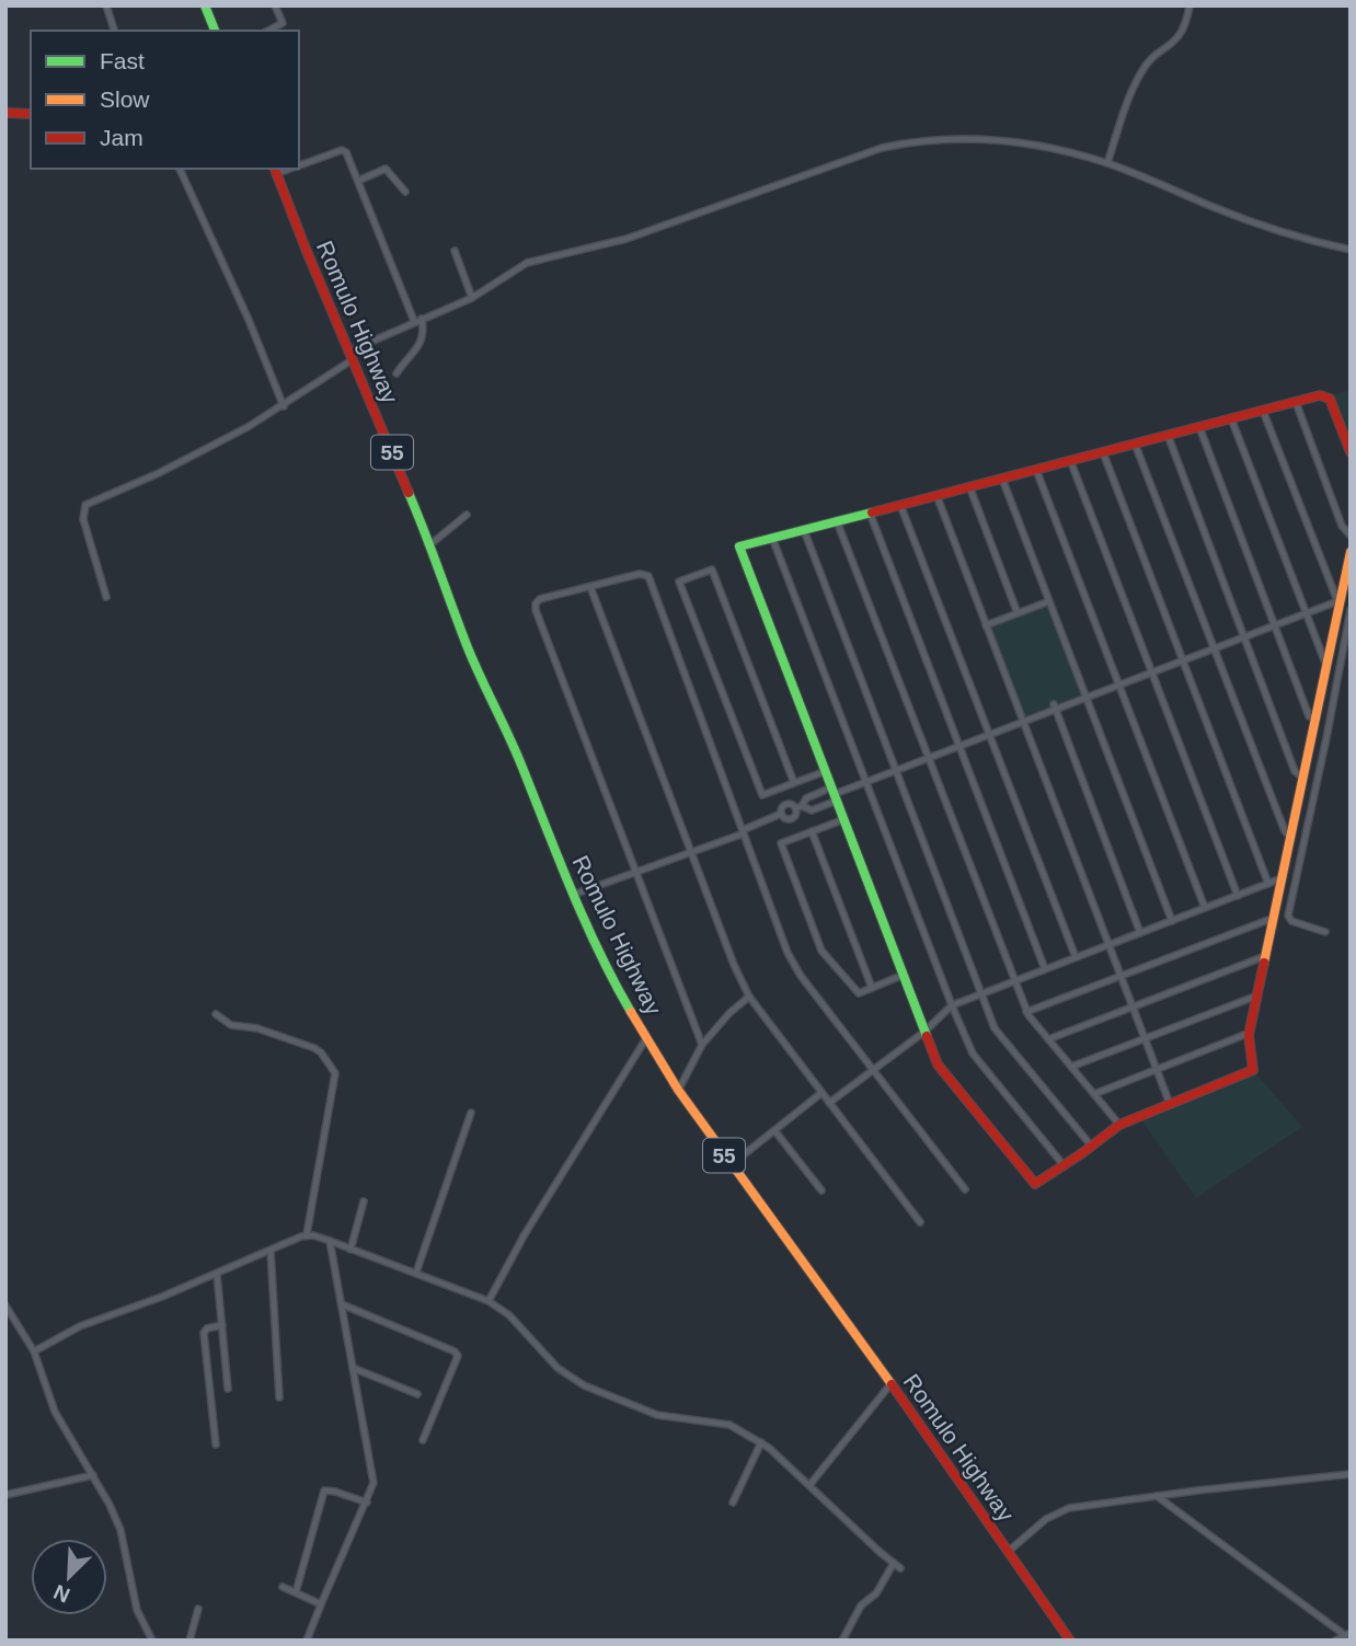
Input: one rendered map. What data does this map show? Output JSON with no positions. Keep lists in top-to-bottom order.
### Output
{
  "streets": {
    "main road": ["Romulo Highway", "55"]
  },
  "legend": ["Fast", "Slow", "Jam"],
  "north": "bottom left"
}
